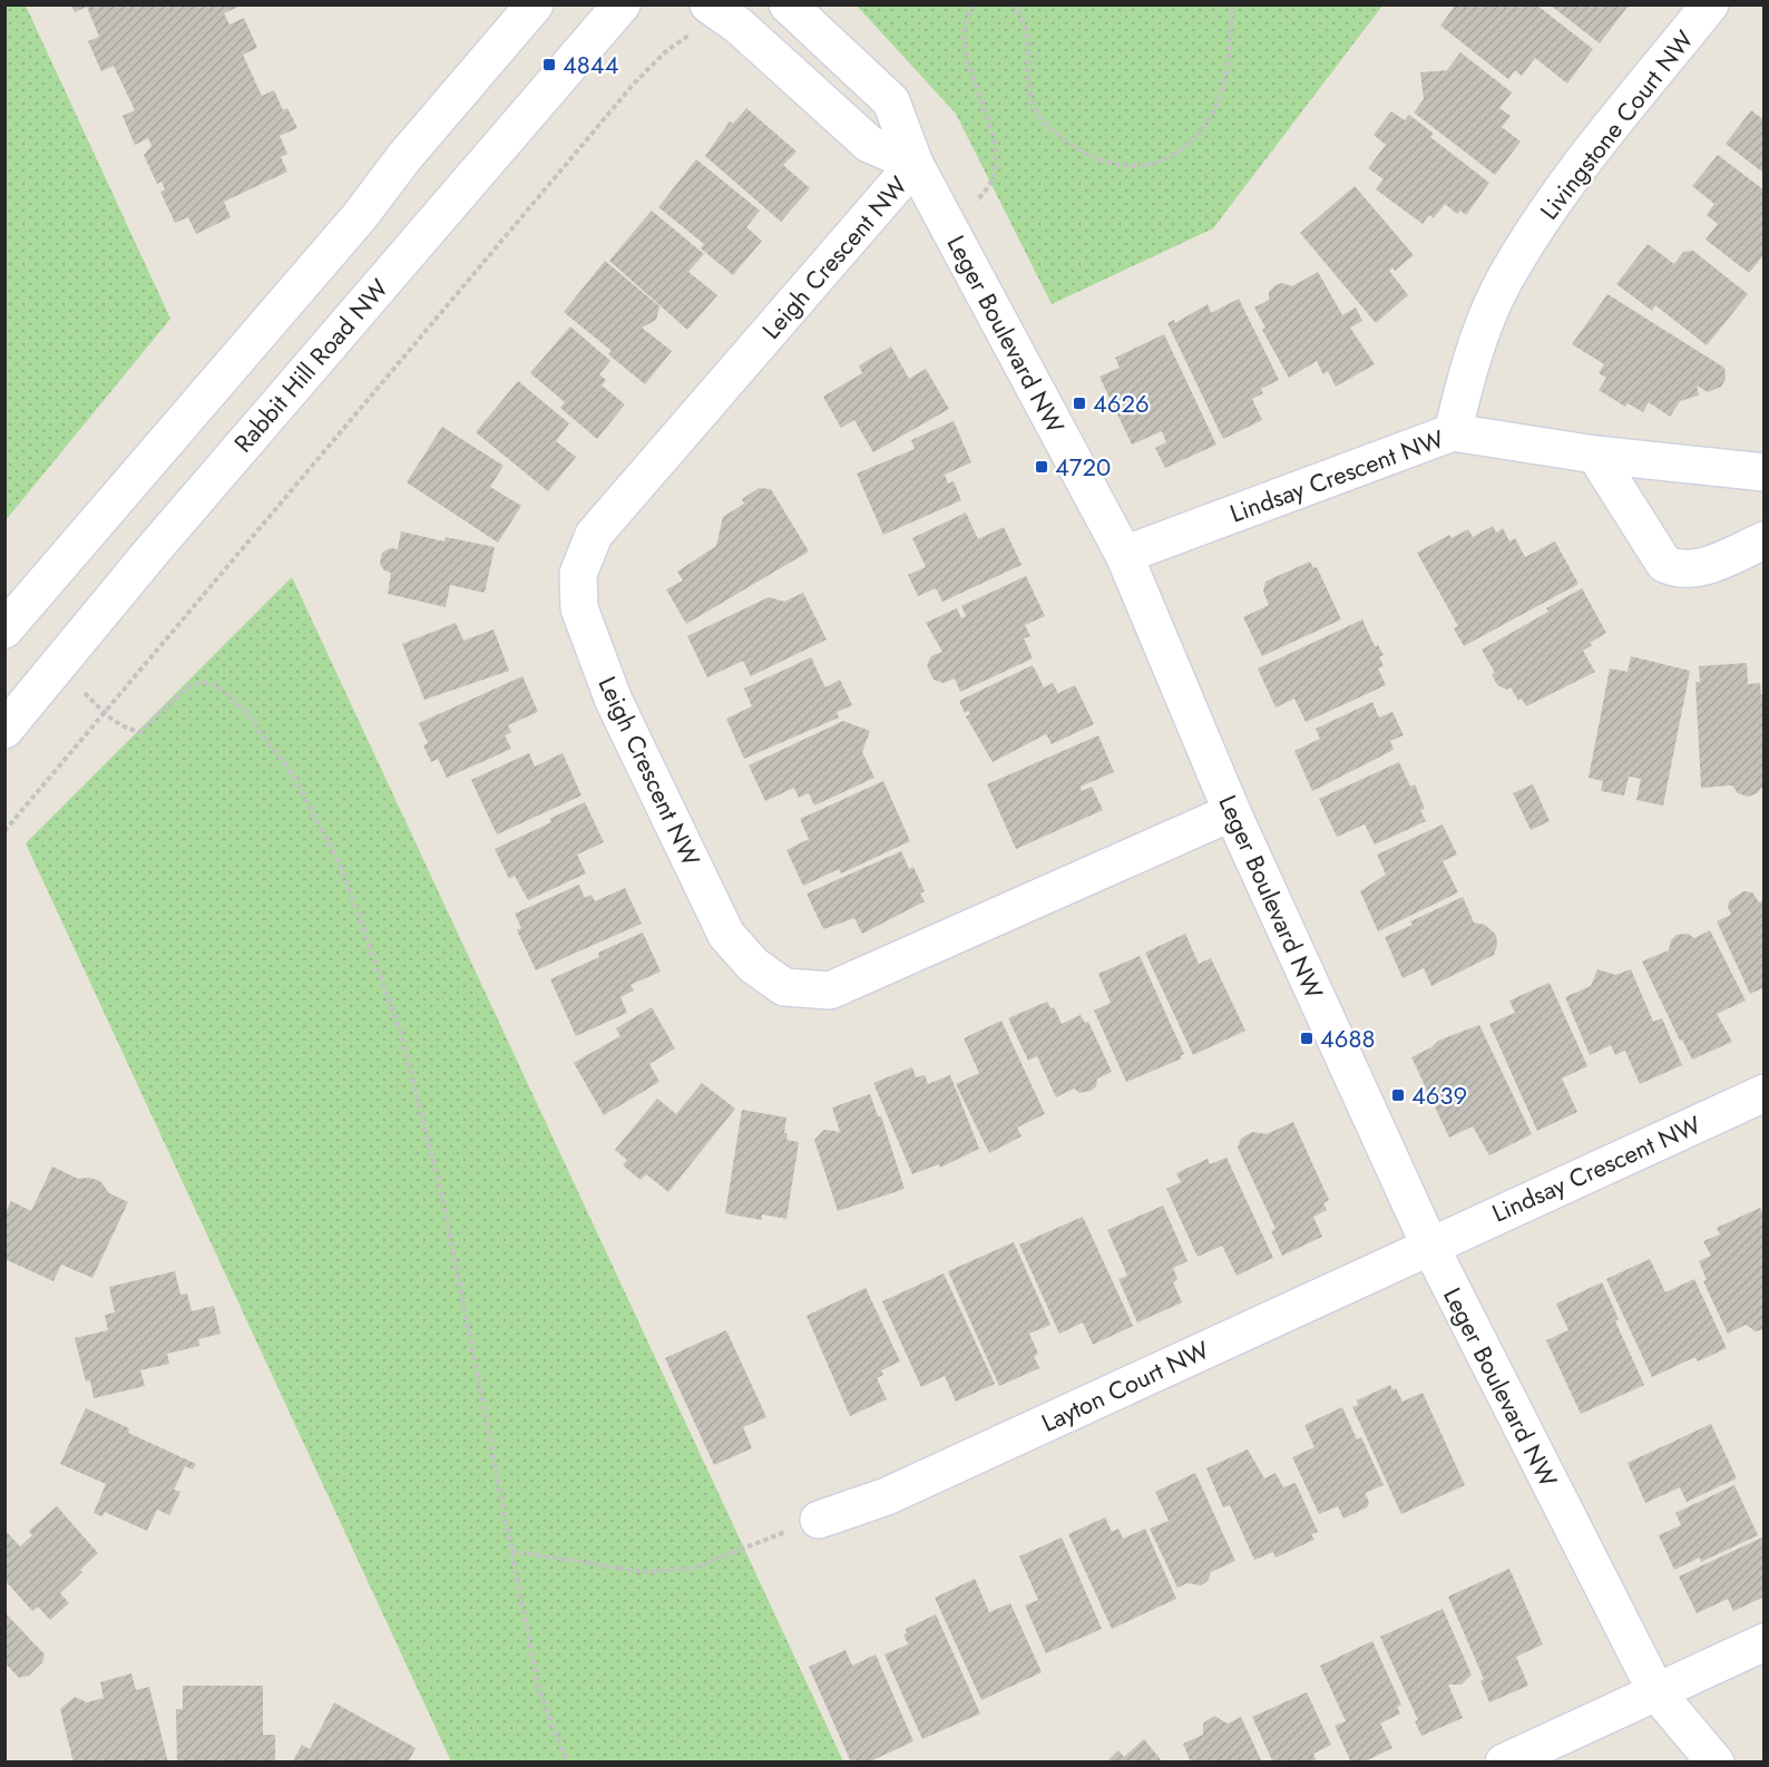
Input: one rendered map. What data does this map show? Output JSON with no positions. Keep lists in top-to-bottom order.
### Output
{
  "streets": {
    "street": [
      "Livingstone Court NW",
      "Leigh Crescent NW",
      "Leger Boulevard NW",
      "Rabbit Hill Road NW",
      "Lindsay Crescent NW",
      "Layton Court NW"
    ]
  },
  "crossings": [
    ["Livingstone Court NW", "Lindsay Crescent NW"],
    ["Leigh Crescent NW", "Leger Boulevard NW"],
    ["Leger Boulevard NW", "Lindsay Crescent NW"],
    ["Leger Boulevard NW", "Layton Court NW"],
    ["Lindsay Crescent NW", "Layton Court NW"]
  ],
  "places": {
    "transit": [
      "4844",
      "4626",
      "4720",
      "4688",
      "4639"
    ]
  }
}
